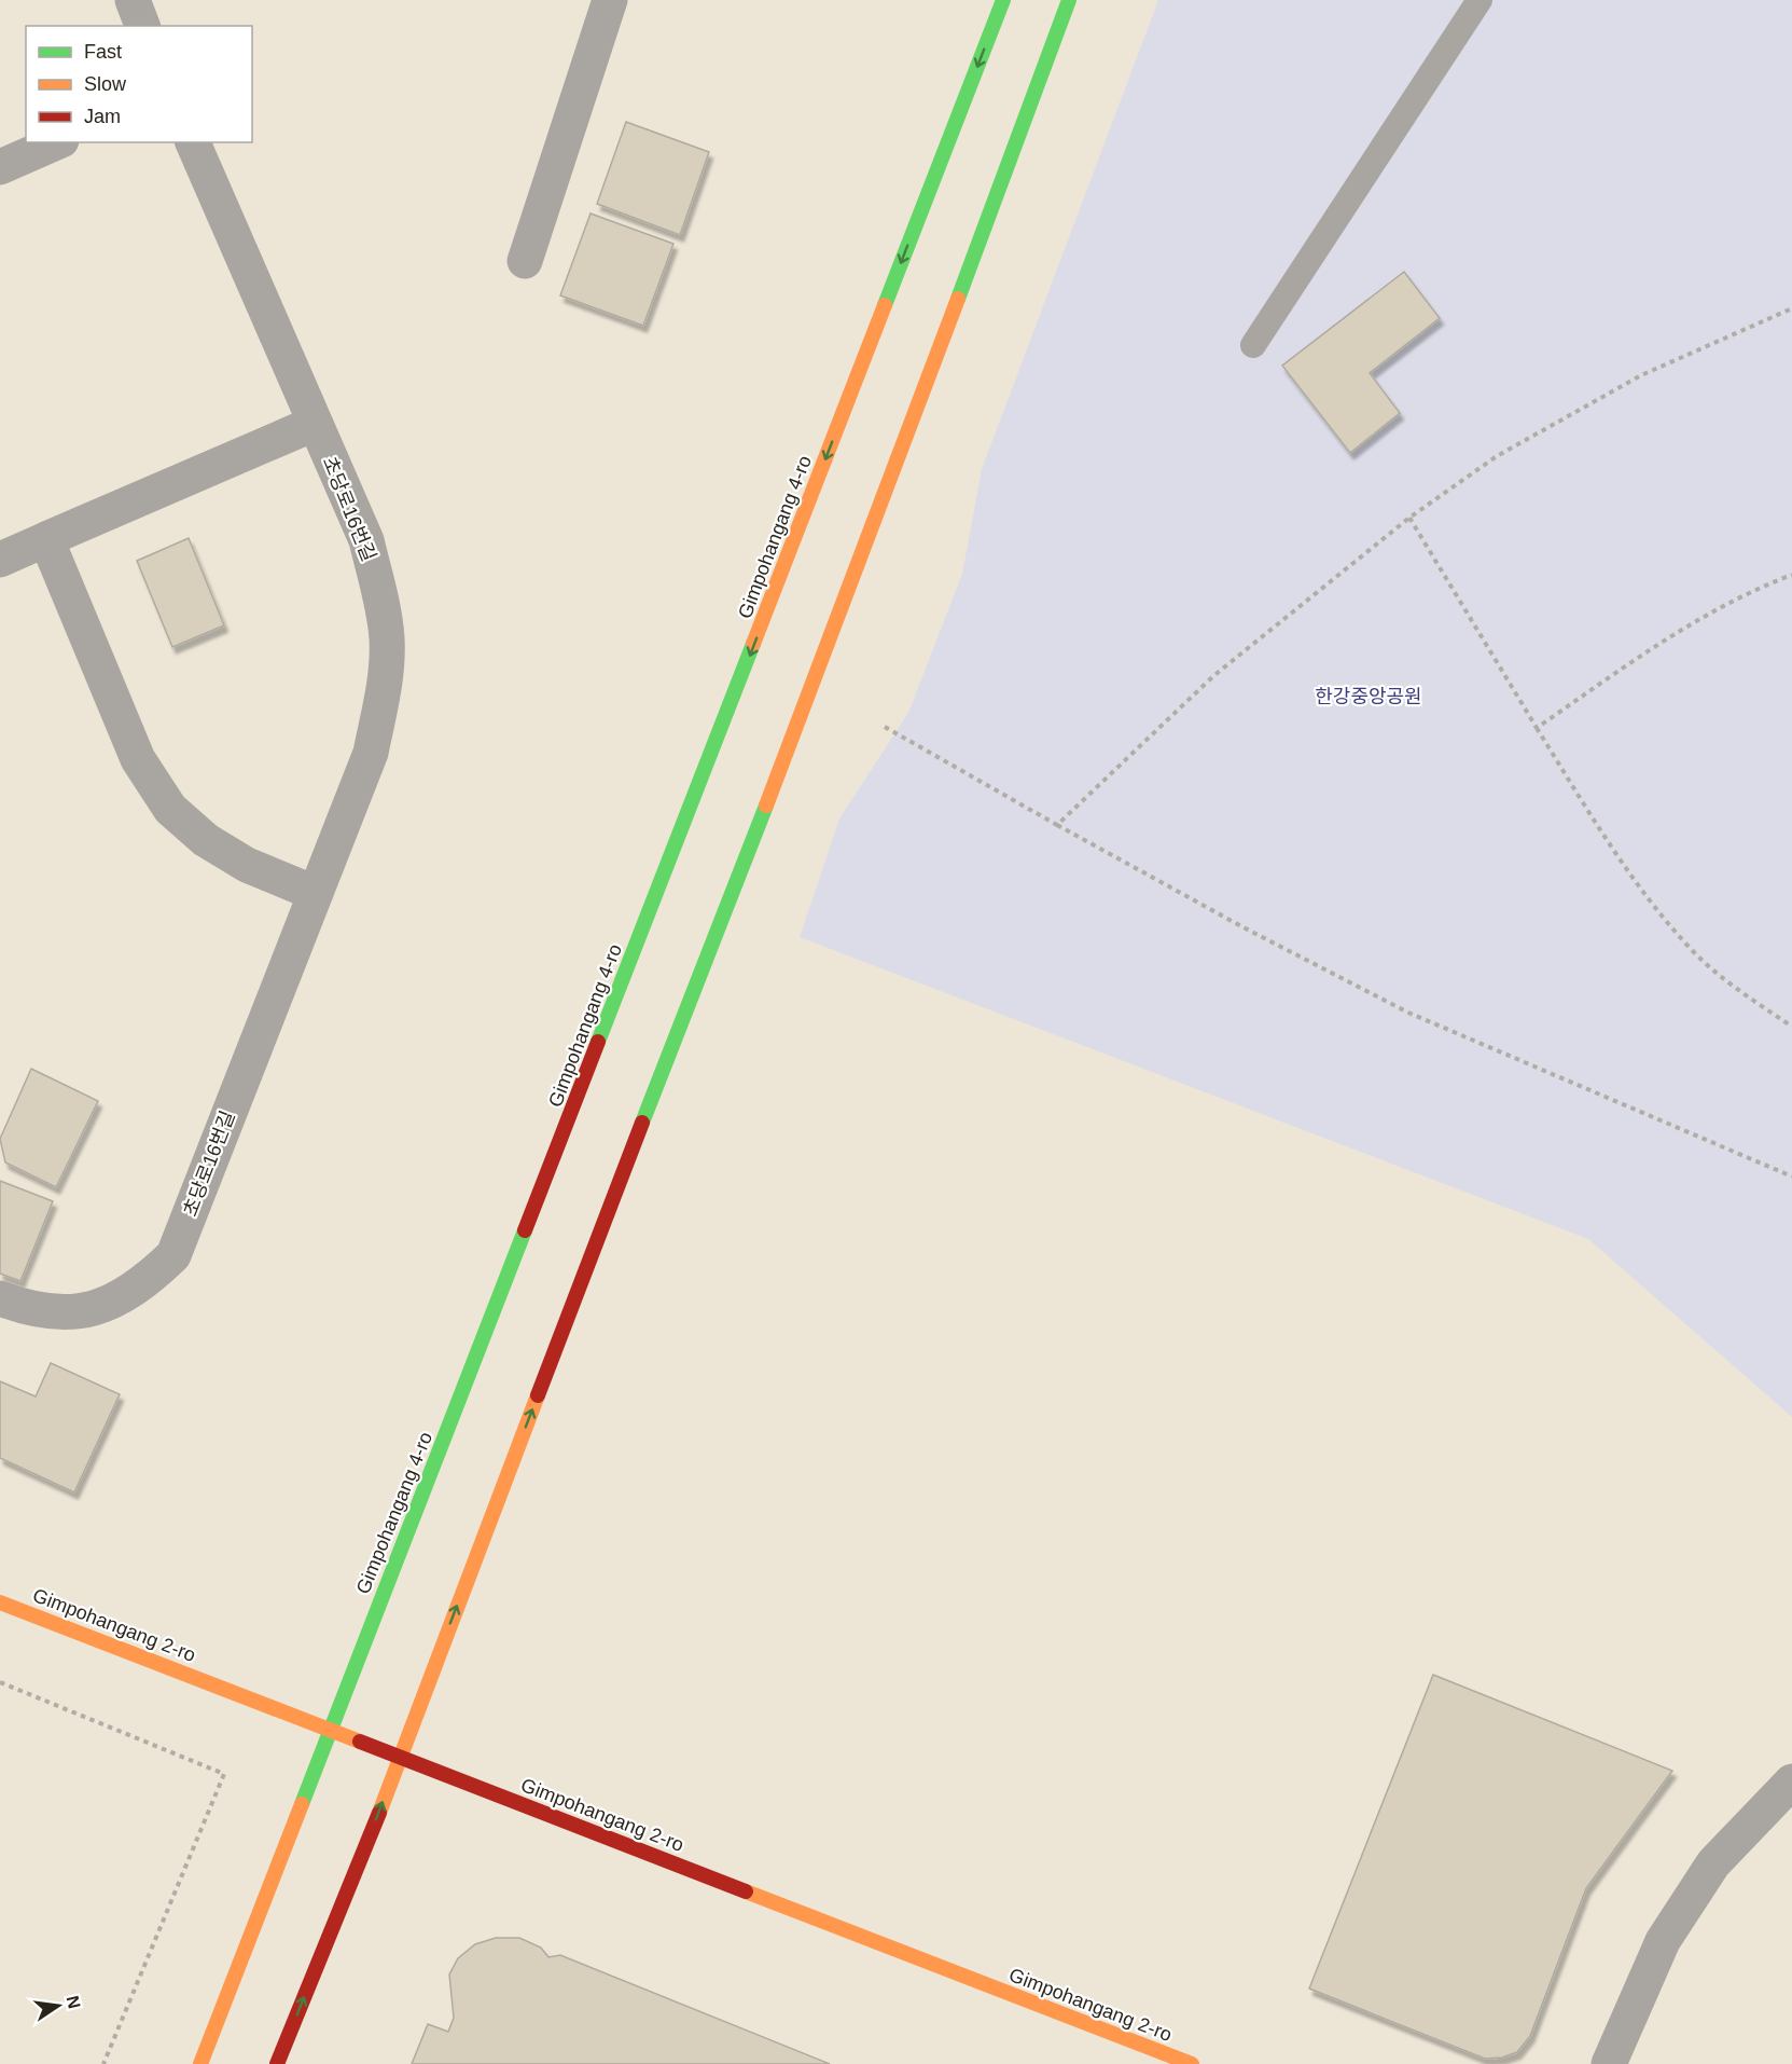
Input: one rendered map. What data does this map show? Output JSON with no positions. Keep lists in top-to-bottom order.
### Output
{
  "streets": {
    "street": ["초당로16번길", "Gimpohangang 4-ro", "Gimpohangang 2-ro"]
  },
  "crossings": [
    ["Gimpohangang 4-ro", "Gimpohangang 2-ro"]
  ],
  "parks": ["한강중앙공원"],
  "legend": ["Fast", "Slow", "Jam"],
  "north": "right"
}
